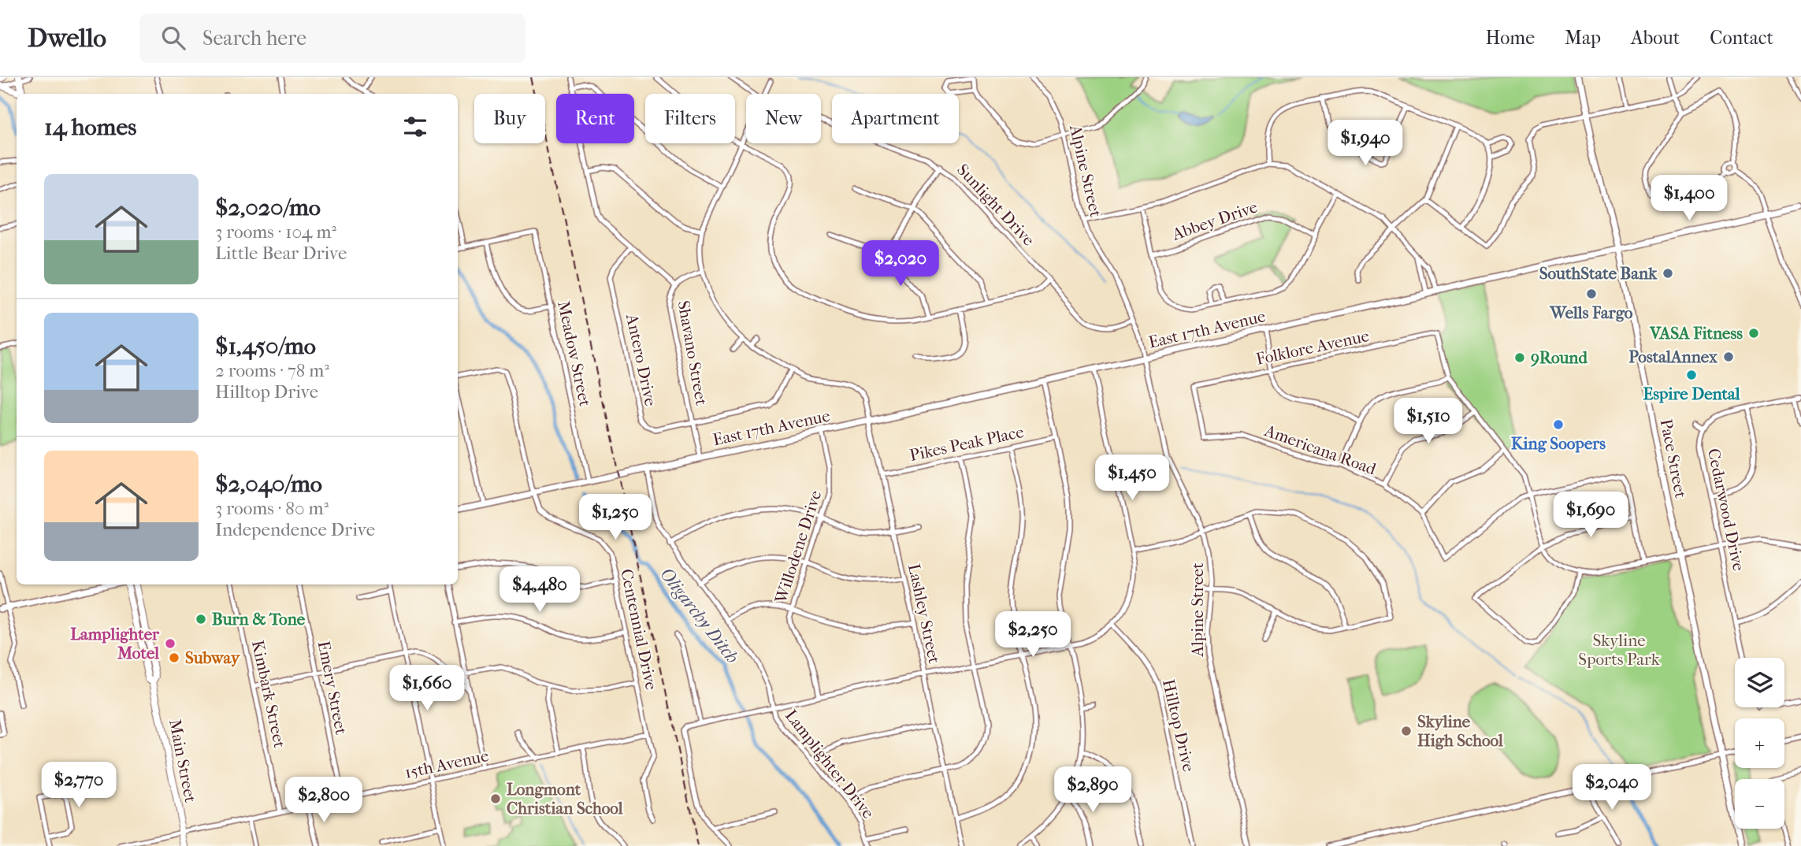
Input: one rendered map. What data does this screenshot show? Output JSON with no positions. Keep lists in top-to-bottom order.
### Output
{
  "streets": {
    "highway": ["Main Street"],
    "main road": ["East 17th Avenue", "Pace Street"],
    "street": [
      "Alpine Street",
      "Sunlight Drive",
      "Abbey Drive",
      "Folklore Avenue",
      "Shavano Street",
      "Meadow Street",
      "Antero Drive",
      "Pikes Peak Place",
      "Americana Road",
      "Cedarwood Drive",
      "Willodene Drive",
      "Lashley Street",
      "Centennial Drive",
      "Emery Street",
      "Kimbark Street",
      "Hilltop Drive",
      "15th Avenue",
      "Lamplighter Drive"
    ]
  },
  "crossings": [
    ["Alpine Street", "Sunlight Drive"],
    ["Alpine Street", "East 17th Avenue"],
    ["East 17th Avenue", "Shavano Street"],
    ["East 17th Avenue", "Meadow Street"],
    ["East 17th Avenue", "Pace Street"],
    ["East 17th Avenue", "Willodene Drive"],
    ["East 17th Avenue", "Lashley Street"],
    ["East 17th Avenue", "Centennial Drive"],
    ["East 17th Avenue", "Lamplighter Drive"],
    ["Folklore Avenue", "Americana Road"],
    ["Shavano Street", "Antero Drive"],
    ["Pikes Peak Place", "Lashley Street"],
    ["Centennial Drive", "15th Avenue"],
    ["Emery Street", "15th Avenue"],
    ["Kimbark Street", "15th Avenue"],
    ["Main Street", "15th Avenue"]
  ],
  "water": ["Oligarchy Ditch"],
  "parks": ["Skyline Sports Park"],
  "places": [
    "SouthState Bank",
    "Wells Fargo",
    "VASA Fitness",
    "PostalAnnex",
    "9Round",
    "Espire Dental",
    "King Soopers",
    "Burn & Tone",
    "Lamplighter Motel",
    "Subway",
    "Skyline High School",
    "Longmont Christian School"
  ],
  "page": {
    "header": "Dwello",
    "search": "Search here",
    "nav": [
      "Home",
      "Map",
      "About",
      "Contact"
    ],
    "chip": [
      "Buy",
      "Rent",
      "Filters",
      "New",
      "Apartment"
    ],
    "heading": "14 homes",
    "price": [
      "$1,940",
      "$1,400",
      "$2,020",
      "$1,510",
      "$1,450",
      "$1,690",
      "$1,250",
      "$4,480",
      "$2,250",
      "$1,660",
      "$2,770",
      "$2,040",
      "$2,890",
      "$2,800"
    ],
    "list": [
      {
        "name": "$2,020/mo",
        "note": "3 rooms · 104 m² · Little Bear Drive"
      },
      {
        "name": "$1,450/mo",
        "note": "2 rooms · 78 m² · Hilltop Drive"
      },
      {
        "name": "$2,040/mo",
        "note": "3 rooms · 80 m² · Independence Drive"
      }
    ],
    "map_buttons": ["+", "−"]
  }
}
